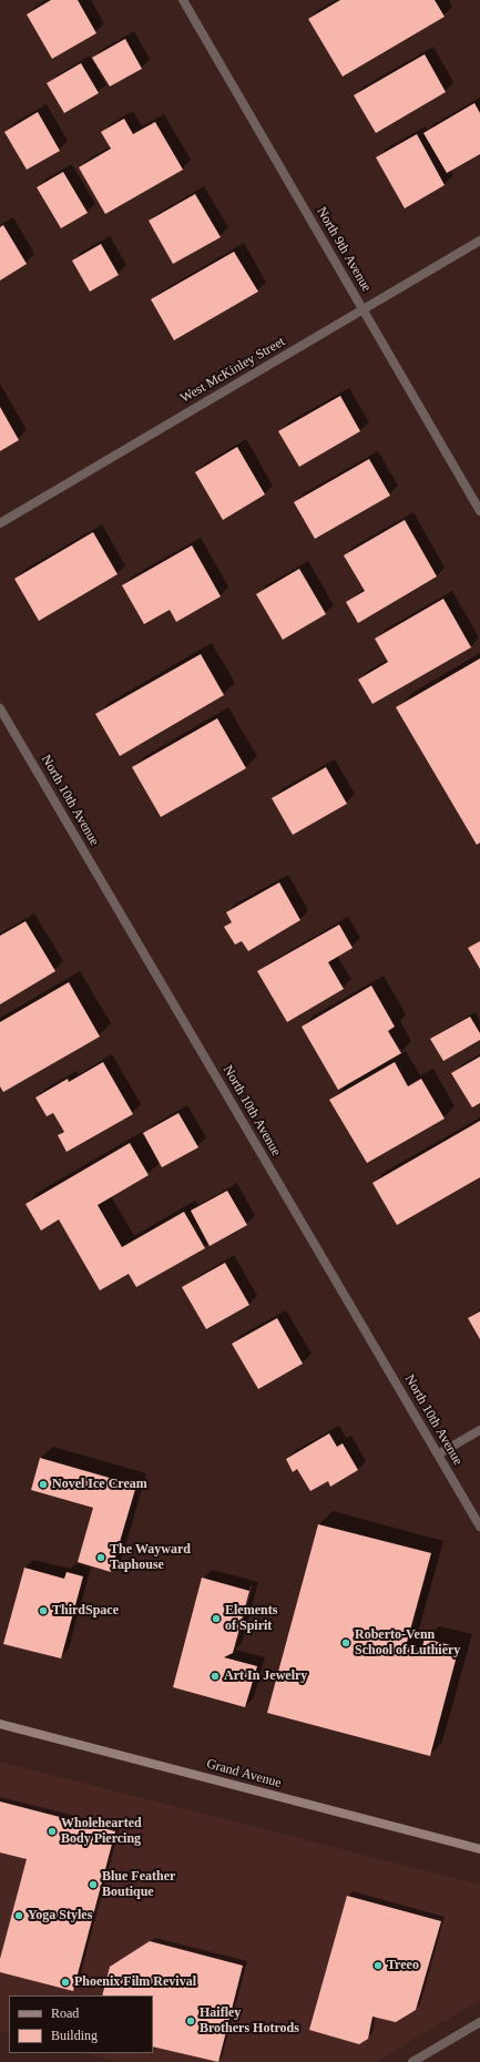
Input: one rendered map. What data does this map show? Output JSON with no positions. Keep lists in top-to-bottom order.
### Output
{
  "streets": {
    "main road": ["Grand Avenue"],
    "street": ["North 9th Avenue", "West McKinley Street", "North 10th Avenue"]
  },
  "crossings": [
    ["North 9th Avenue", "West McKinley Street"]
  ],
  "places": [
    "Novel Ice Cream",
    "The Wayward Taphouse",
    "ThirdSpace",
    "Elements of Spirit",
    "Roberto-Venn School of Luthiery",
    "Art In Jewelry",
    "Wholehearted Body Piercing",
    "Blue Feather Boutique",
    "Yoga Styles",
    "Treeo",
    "Phoenix Film Revival",
    "Haifley Brothers Hotrods"
  ],
  "legend": ["Road", "Building"]
}
